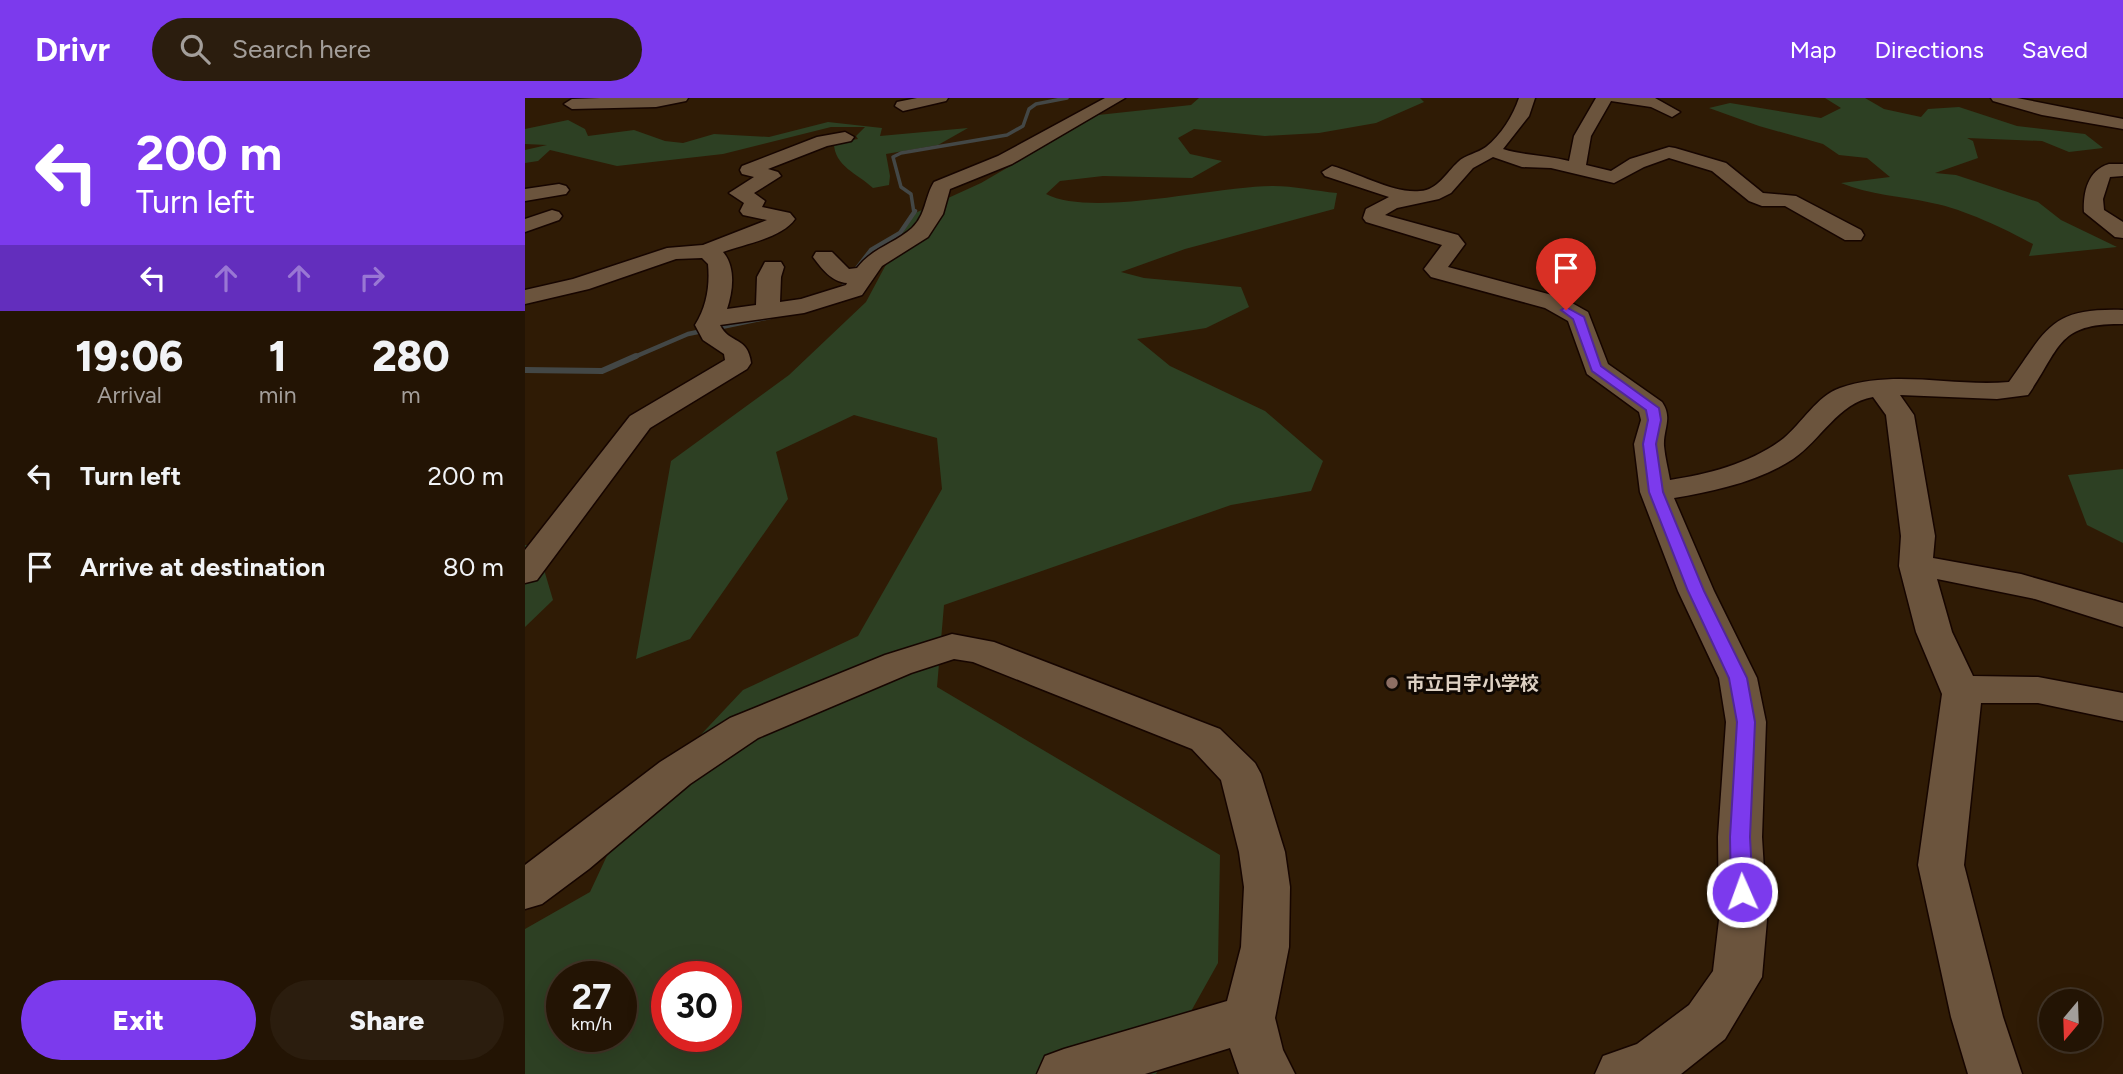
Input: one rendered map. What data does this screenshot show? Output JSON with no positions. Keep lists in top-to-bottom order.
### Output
{
  "places": ["市立日宇小学校"],
  "north": "bottom",
  "page": {
    "header": "Drivr",
    "search": "Search here",
    "nav": ["Map", "Directions", "Saved"],
    "turn": ["200 m", "Turn left"],
    "eta": [
      "19:06",
      "Arrival",
      "1",
      "min",
      "280",
      "m"
    ],
    "list": [
      {
        "name": "Turn left",
        "value": "200 m"
      },
      {
        "name": "Arrive at destination",
        "value": "80 m"
      }
    ],
    "speed": "27 km/h",
    "limit": "30",
    "buttons": ["Exit", "Share"]
  }
}
